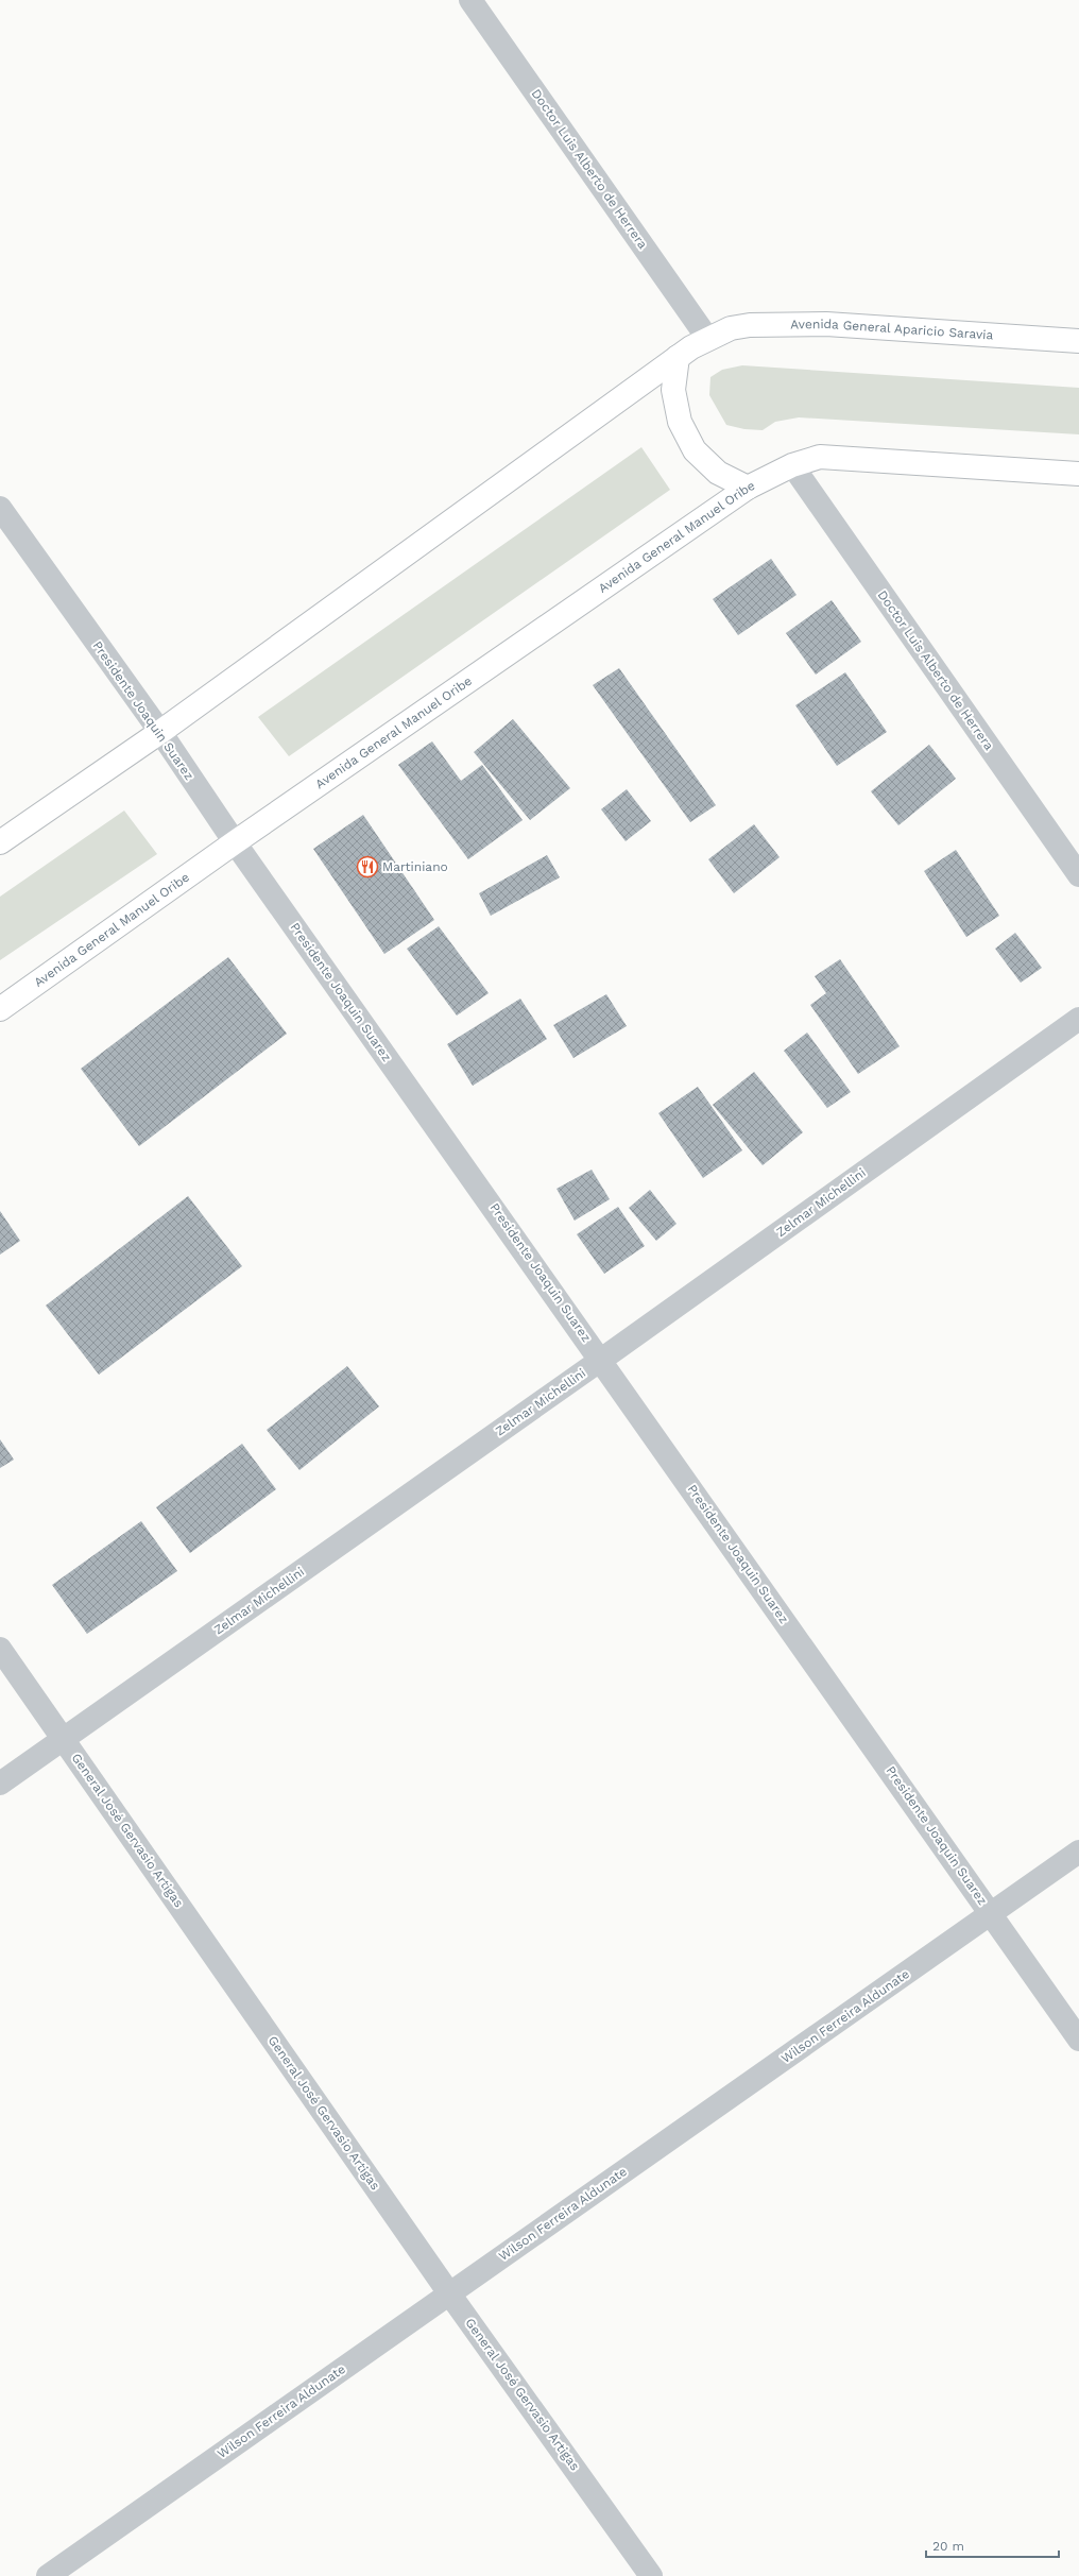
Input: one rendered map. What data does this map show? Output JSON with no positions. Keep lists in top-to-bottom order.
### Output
{
  "streets": {
    "main road": ["Avenida General Aparicio Saravia", "Avenida General Manuel Oribe"],
    "street": [
      "Doctor Luis Alberto de Herrera",
      "Presidente Joaquin Suarez",
      "Zelmar Michellini",
      "General José Gervasio Artigas",
      "Wilson Ferreira Aldunate"
    ]
  },
  "crossings": [
    ["Doctor Luis Alberto de Herrera", "Avenida General Aparicio Saravia"],
    ["Doctor Luis Alberto de Herrera", "Avenida General Manuel Oribe"],
    ["Avenida General Manuel Oribe", "Presidente Joaquin Suarez"],
    ["Presidente Joaquin Suarez", "Zelmar Michellini"],
    ["Presidente Joaquin Suarez", "Wilson Ferreira Aldunate"],
    ["Zelmar Michellini", "General José Gervasio Artigas"],
    ["General José Gervasio Artigas", "Wilson Ferreira Aldunate"]
  ],
  "places": {
    "restaurant": ["Martiniano"]
  },
  "scale_bar": "20 m"
}
